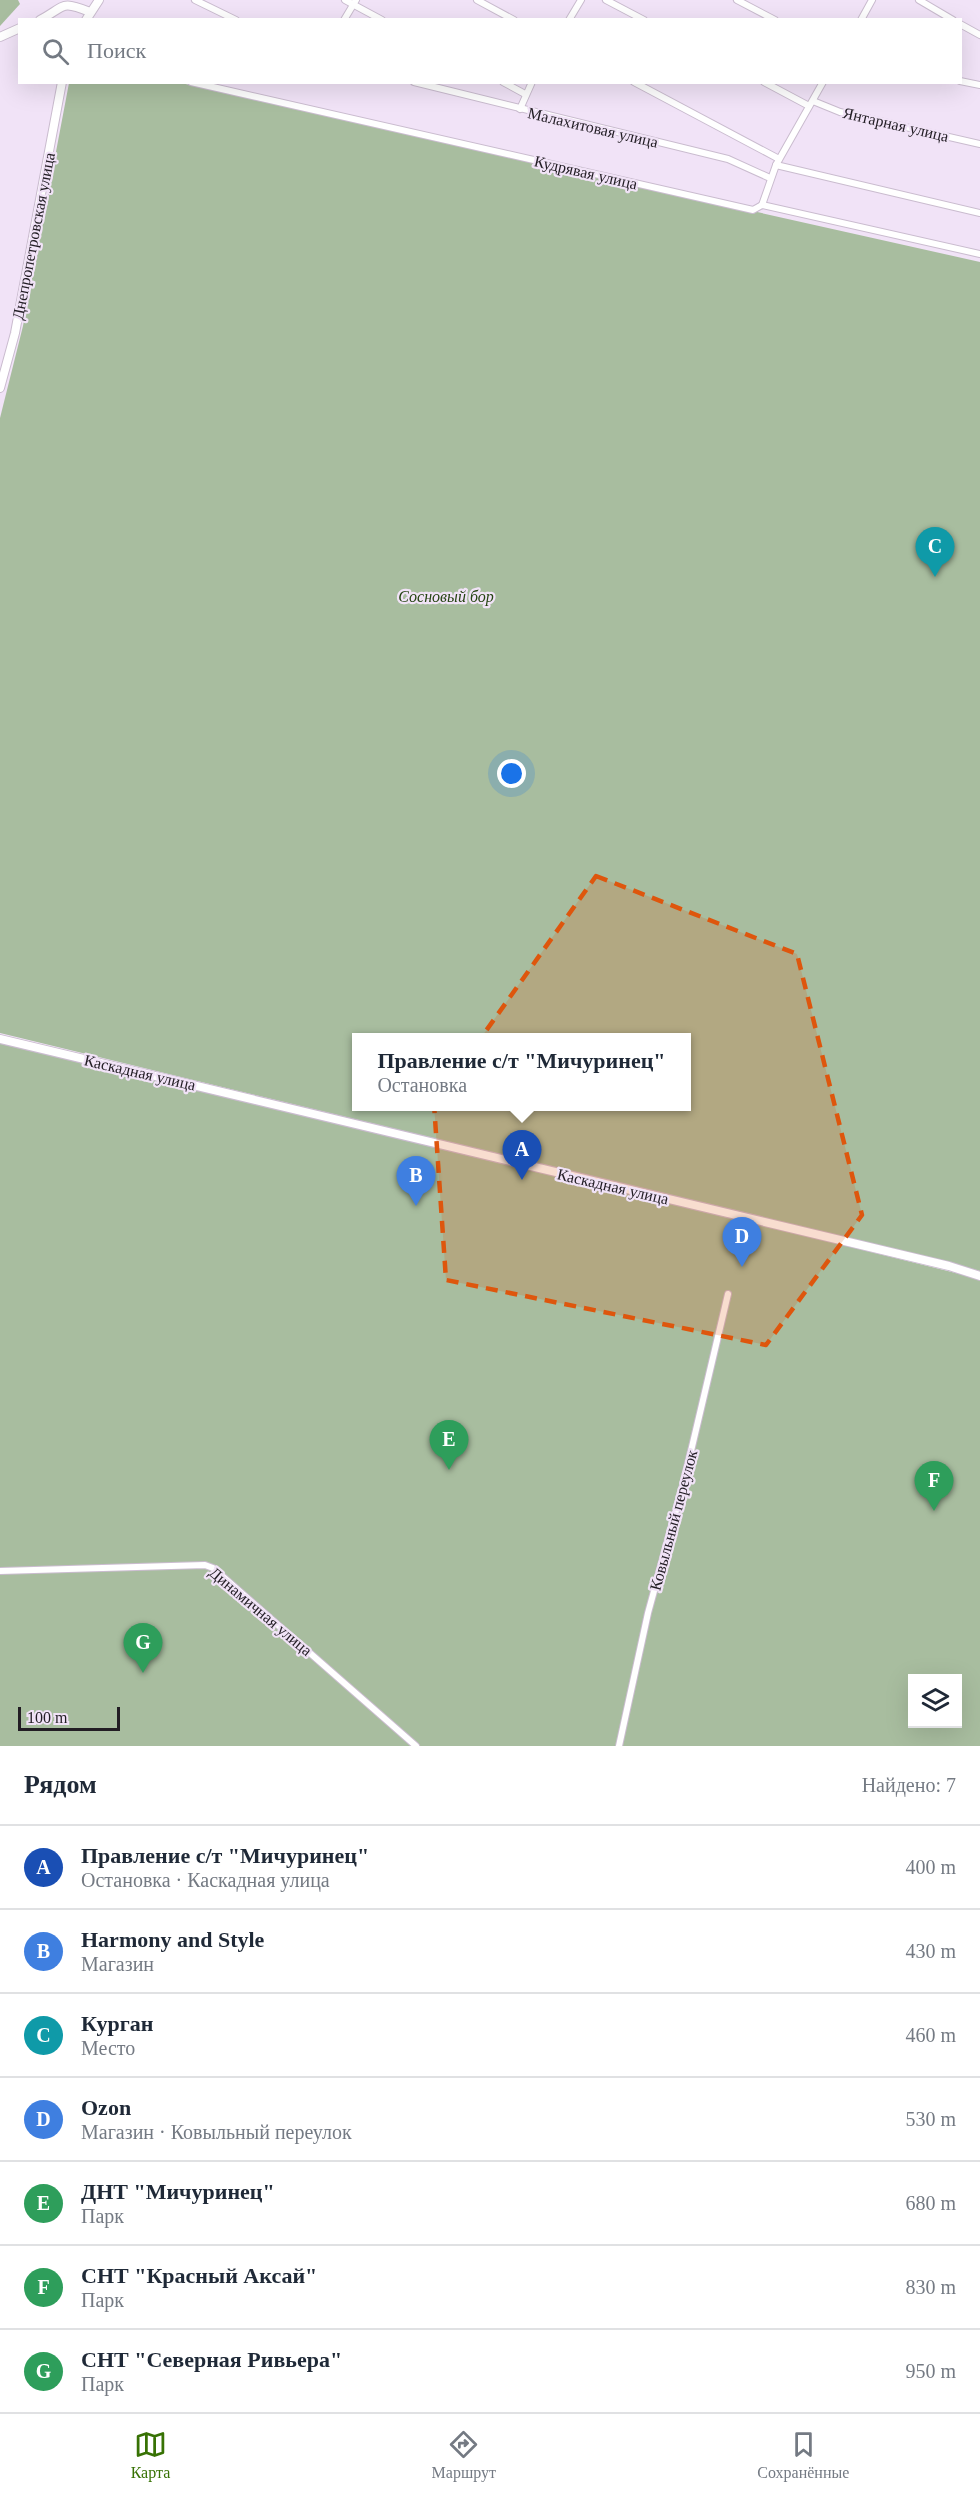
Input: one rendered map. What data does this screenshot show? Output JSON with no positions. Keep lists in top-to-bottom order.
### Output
{
  "streets": {
    "street": [
      "Янтарная улица",
      "Малахитовая улица",
      "Кудрявая улица",
      "Днепропетровская улица",
      "Каскадная улица",
      "Ковыльный переулок",
      "Динамичная улица"
    ]
  },
  "parks": ["Сосновый бор"],
  "scale_bar": "100 m",
  "page": {
    "search": "Поиск",
    "pins": [
      "C",
      "A",
      "B",
      "D",
      "E",
      "F",
      "G"
    ],
    "popup": ["Правление с/т \"Мичуринец\"", "Остановка"],
    "scale": "100 m",
    "heading": ["Рядом", "Найдено: 7"],
    "list": [
      {
        "mark": "A",
        "name": "Правление с/т \"Мичуринец\"",
        "note": "Остановка · Каскадная улица",
        "value": "400 m"
      },
      {
        "mark": "B",
        "name": "Harmony and Style",
        "note": "Магазин",
        "value": "430 m"
      },
      {
        "mark": "C",
        "name": "Курган",
        "note": "Место",
        "value": "460 m"
      },
      {
        "mark": "D",
        "name": "Ozon",
        "note": "Магазин · Ковыльный переулок",
        "value": "530 m"
      },
      {
        "mark": "E",
        "name": "ДНТ \"Мичуринец\"",
        "note": "Парк",
        "value": "680 m"
      },
      {
        "mark": "F",
        "name": "СНТ \"Красный Аксай\"",
        "note": "Парк",
        "value": "830 m"
      },
      {
        "mark": "G",
        "name": "СНТ \"Северная Ривьера\"",
        "note": "Парк",
        "value": "950 m"
      }
    ],
    "nav": ["Карта", "Маршрут", "Сохранённые"]
  }
}
